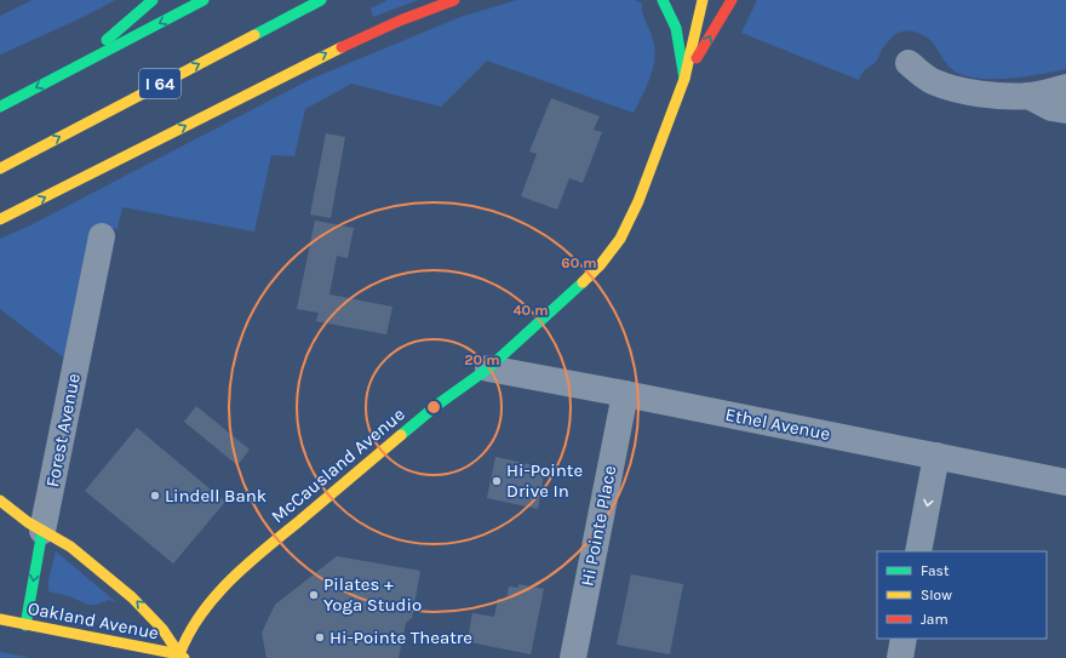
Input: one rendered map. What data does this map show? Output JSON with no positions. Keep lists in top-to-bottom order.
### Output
{
  "streets": {
    "main road": [
      "I 64",
      "Forest Avenue",
      "McCausland Avenue",
      "Oakland Avenue"
    ],
    "street": ["Ethel Avenue", "Hi Pointe Place"]
  },
  "crossings": [
    ["Ethel Avenue", "McCausland Avenue"],
    ["Ethel Avenue", "Hi Pointe Place"],
    ["Forest Avenue", "Oakland Avenue"],
    ["McCausland Avenue", "Oakland Avenue"]
  ],
  "places": [
    "Hi-Pointe Drive In",
    "Lindell Bank",
    "Pilates + Yoga Studio",
    "Hi-Pointe Theatre"
  ],
  "legend": ["Fast", "Slow", "Jam"],
  "rings": ["60 m", "40 m", "20 m"]
}
